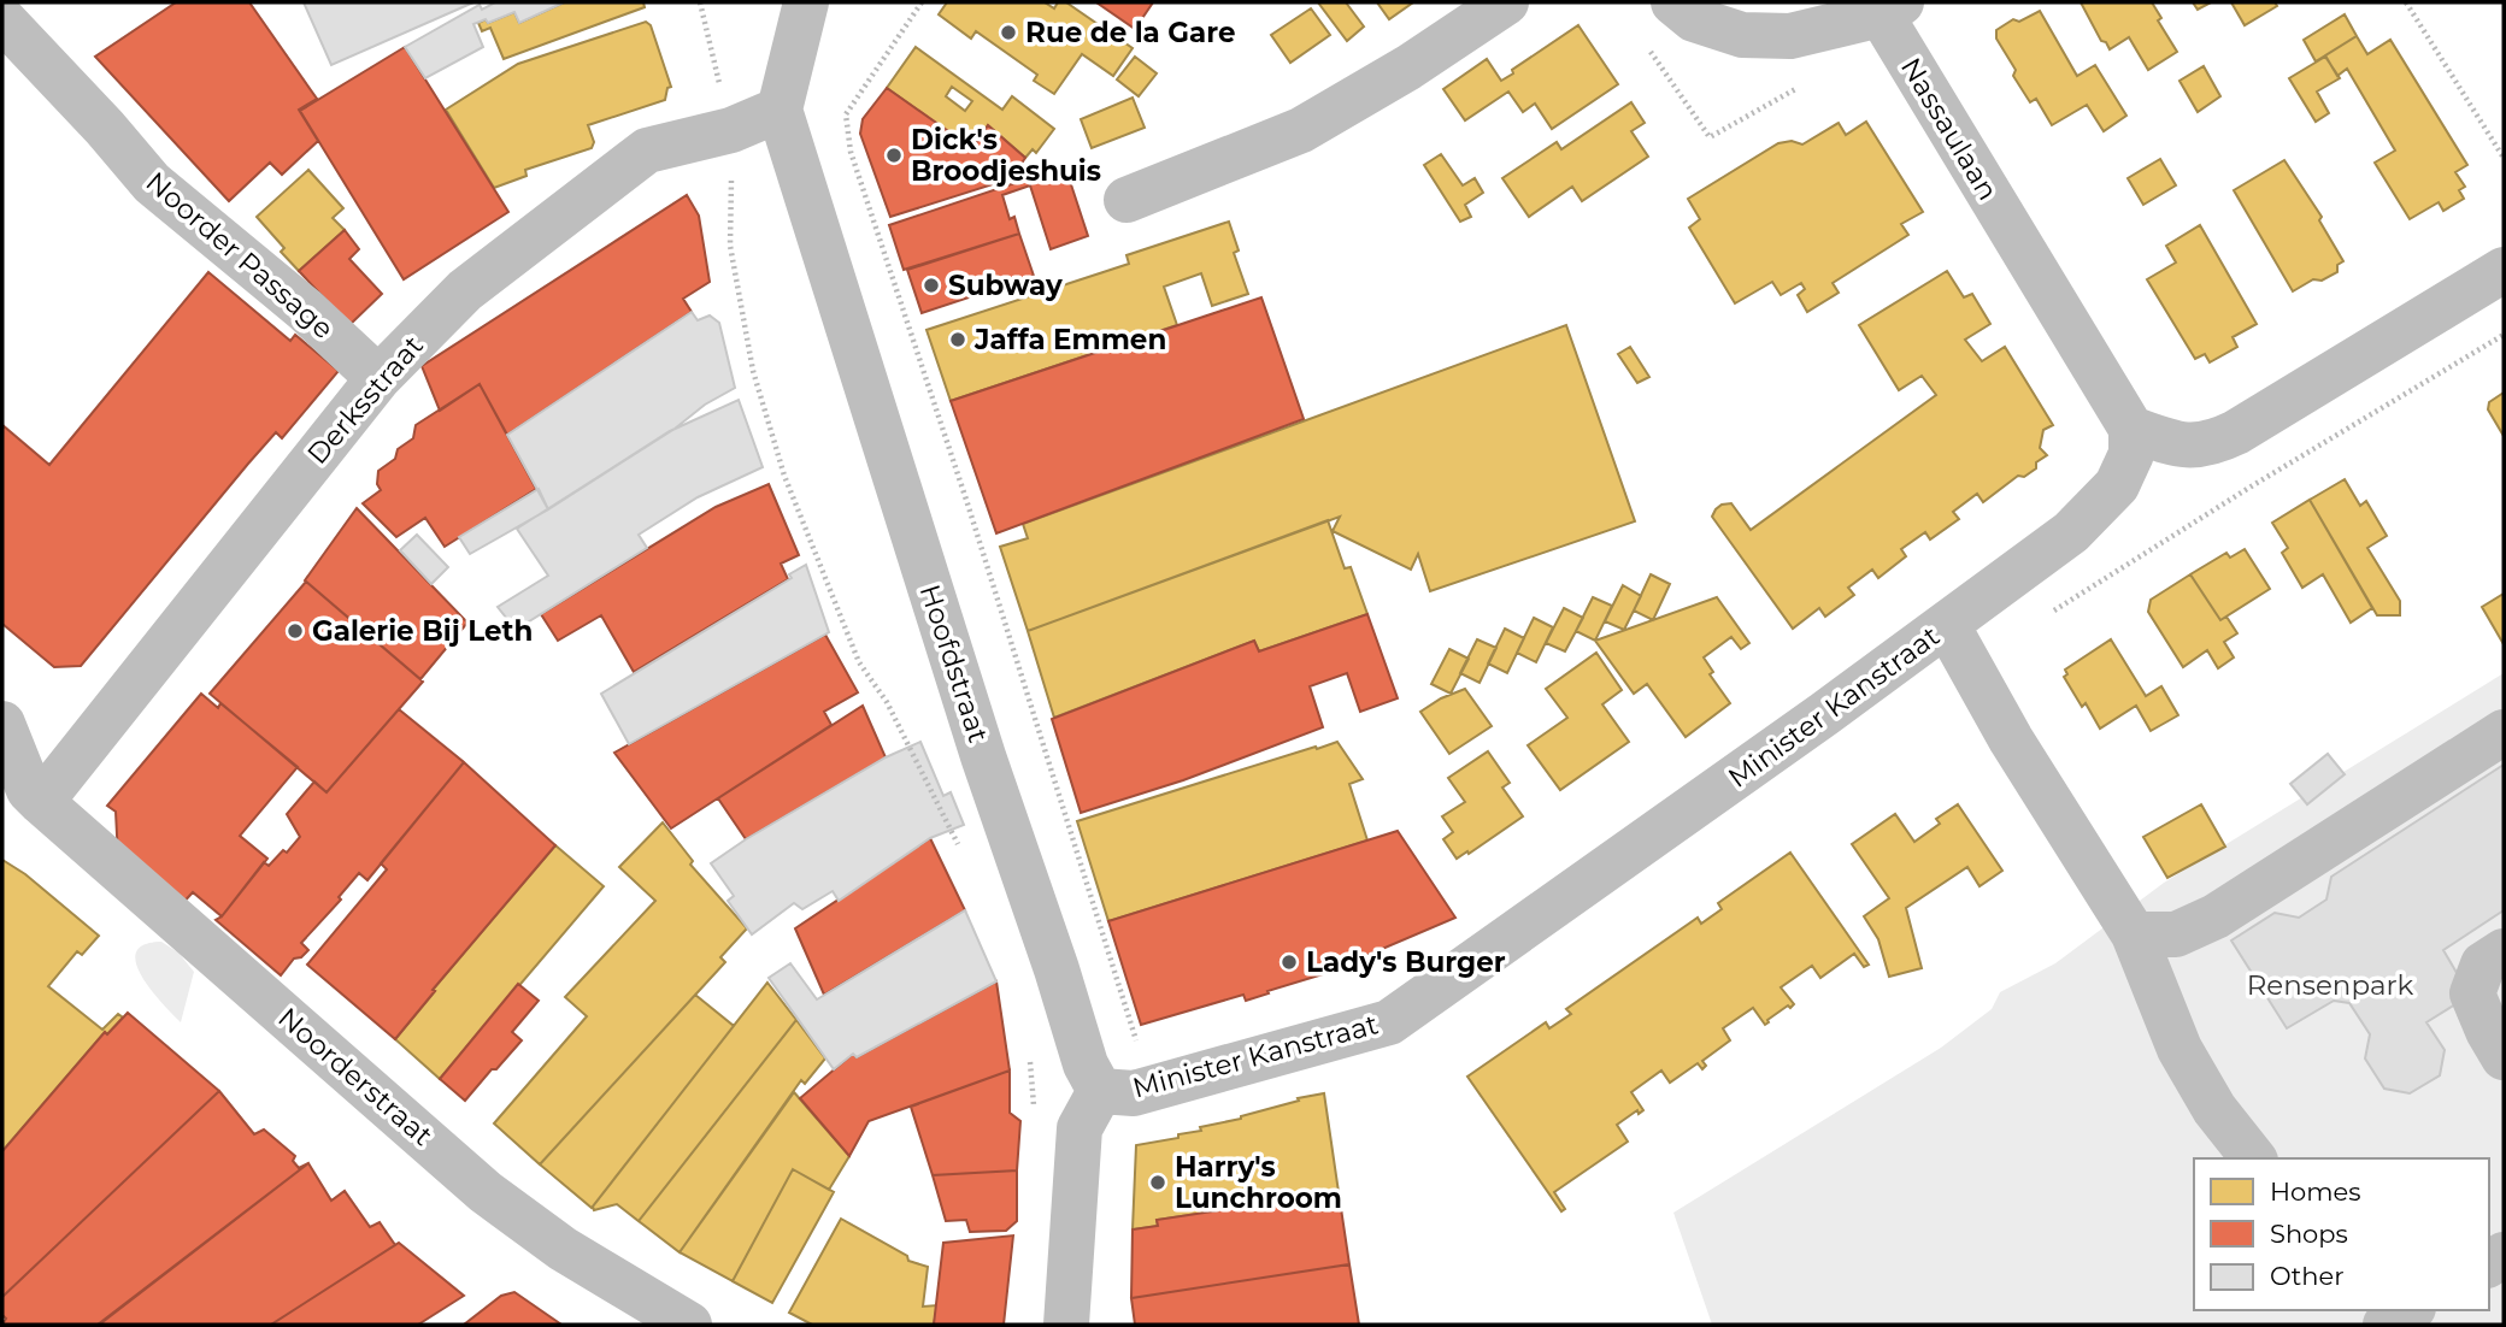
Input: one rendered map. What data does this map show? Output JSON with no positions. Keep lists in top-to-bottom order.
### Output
{
  "streets": {
    "street": [
      "Nassaulaan",
      "Noorder Passage",
      "Derksstraat",
      "Hoofdstraat",
      "Minister Kanstraat",
      "Noorderstraat"
    ]
  },
  "crossings": [
    ["Nassaulaan", "Minister Kanstraat"],
    ["Noorder Passage", "Derksstraat"],
    ["Derksstraat", "Hoofdstraat"],
    ["Derksstraat", "Noorderstraat"],
    ["Hoofdstraat", "Minister Kanstraat"]
  ],
  "parks": ["Rensenpark"],
  "places": [
    "Rue de la Gare",
    "Dick's Broodjeshuis",
    "Subway",
    "Jaffa Emmen",
    "Galerie Bij Leth",
    "Lady's Burger",
    "Harry's Lunchroom"
  ],
  "legend": ["Homes", "Shops", "Other"]
}
